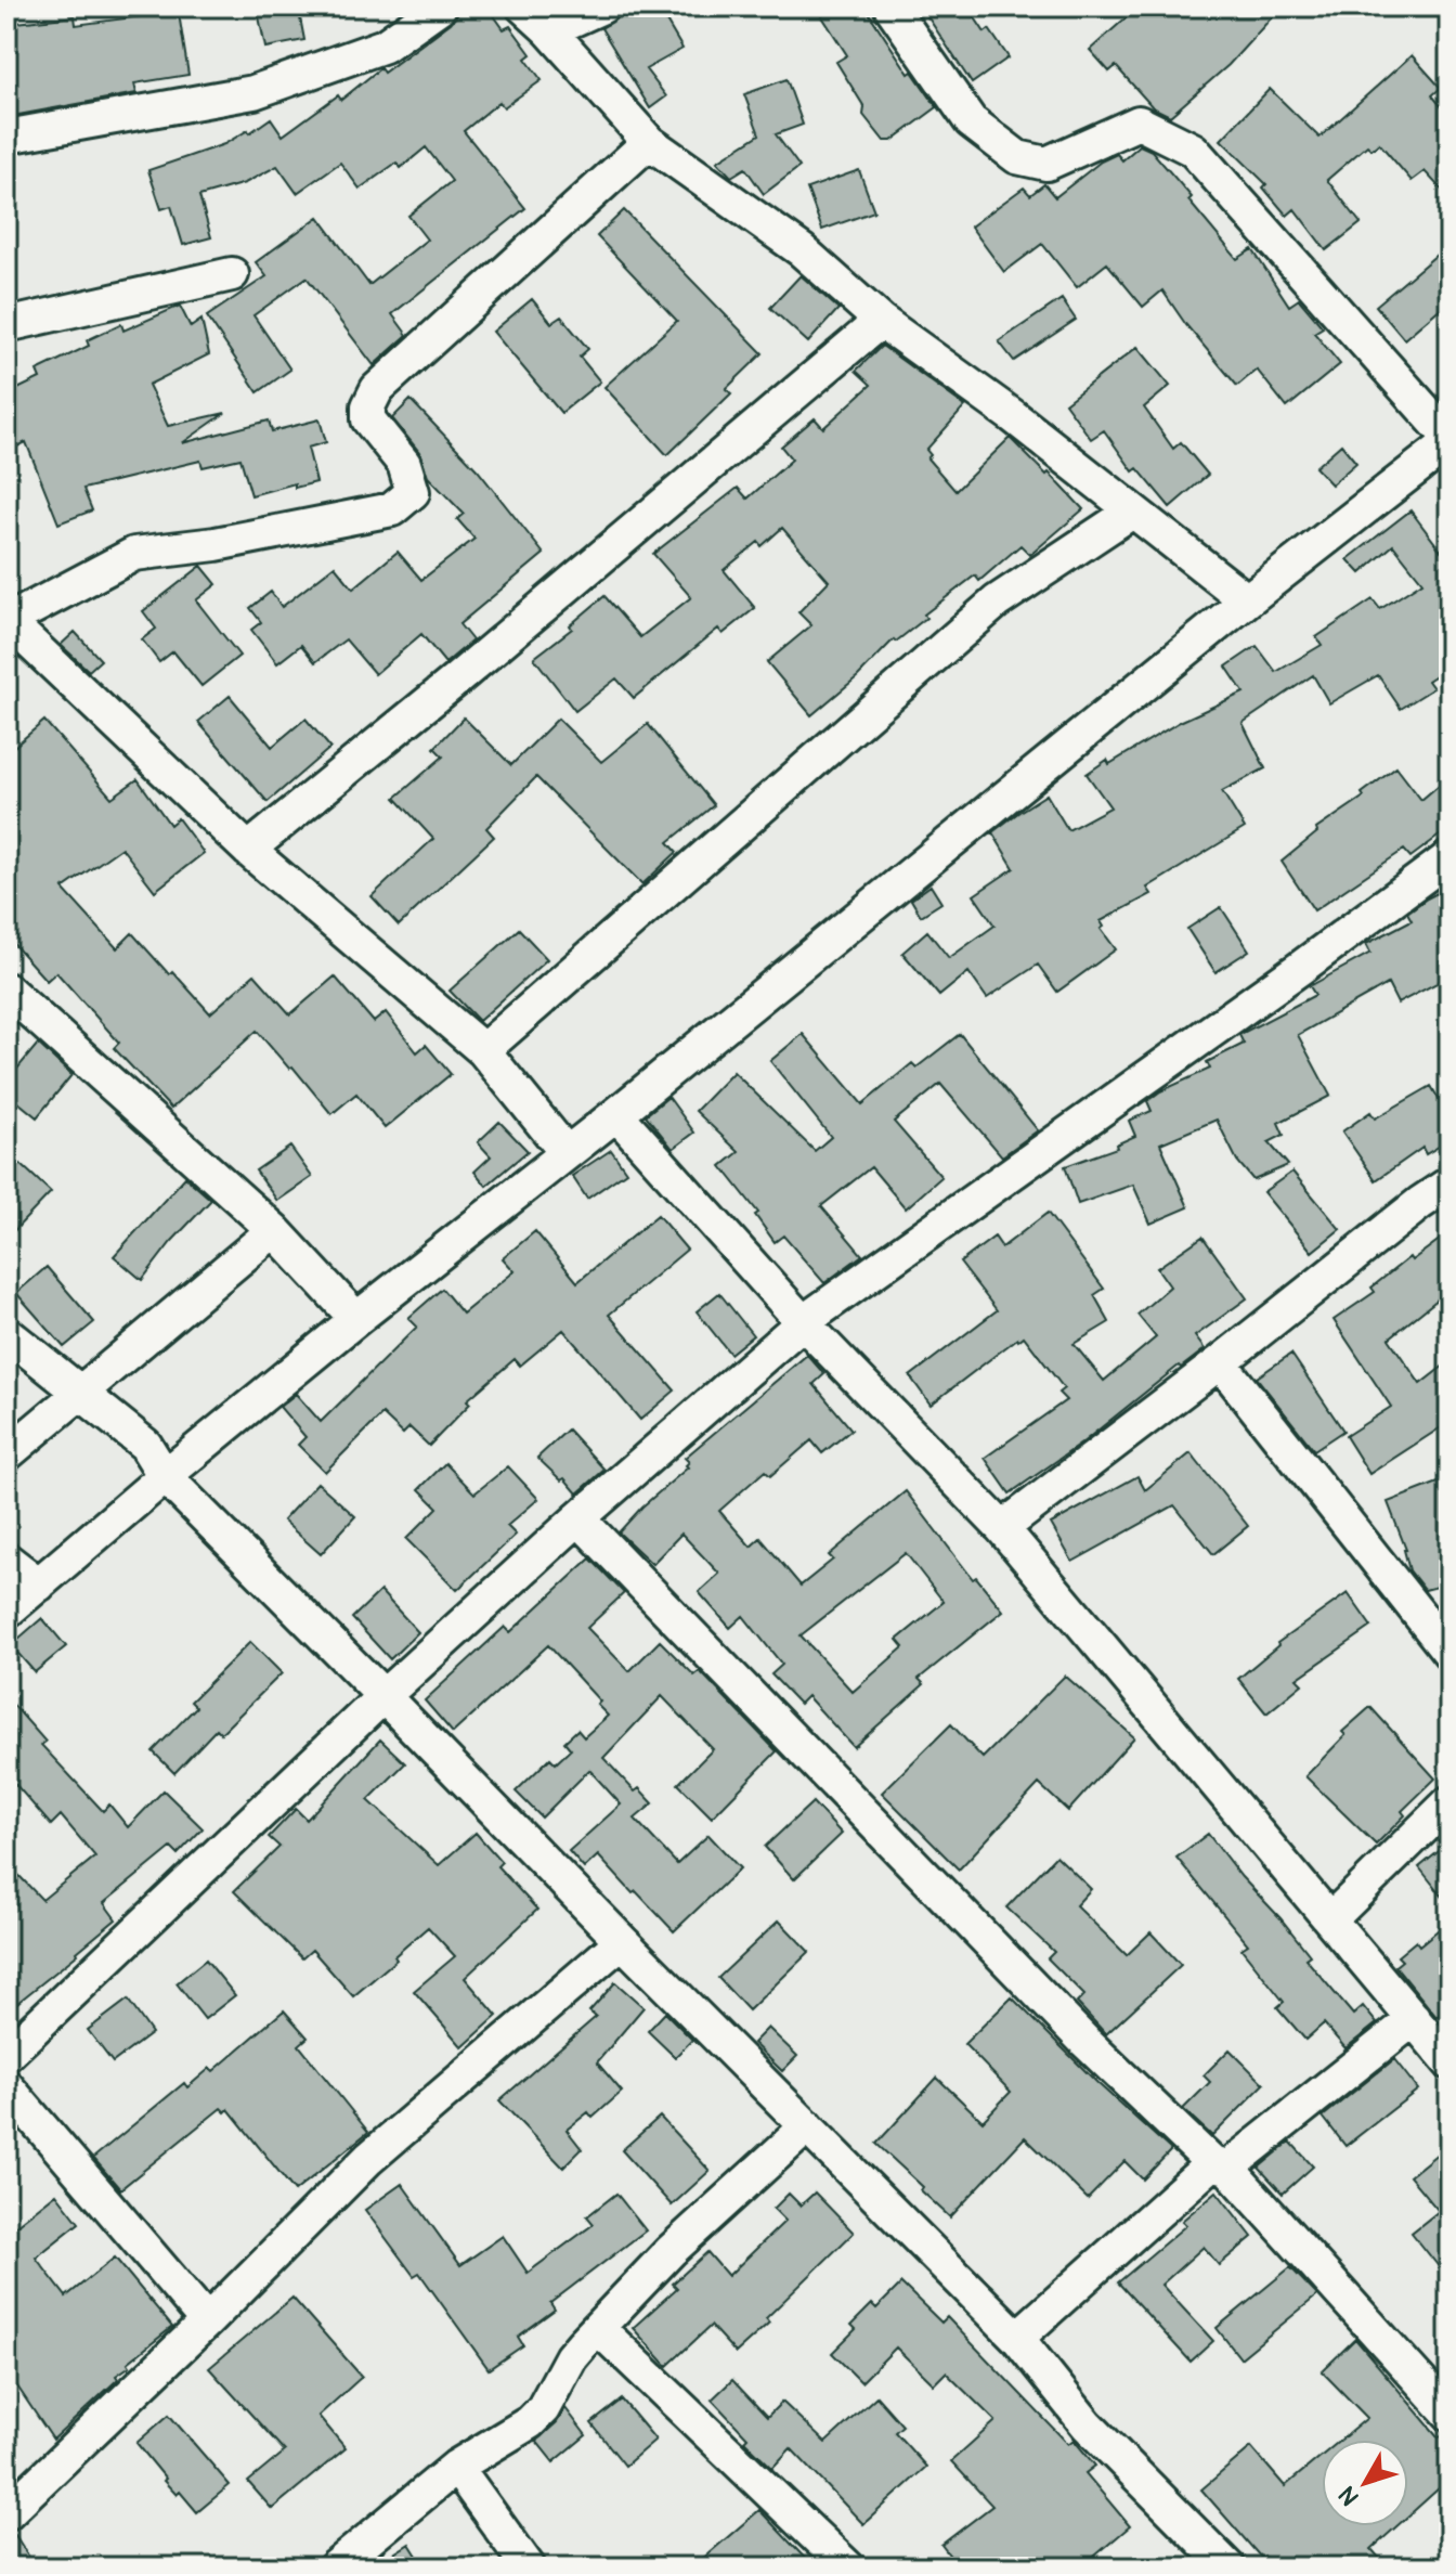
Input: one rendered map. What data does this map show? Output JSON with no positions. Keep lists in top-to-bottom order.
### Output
{
  "north": "bottom left"
}
